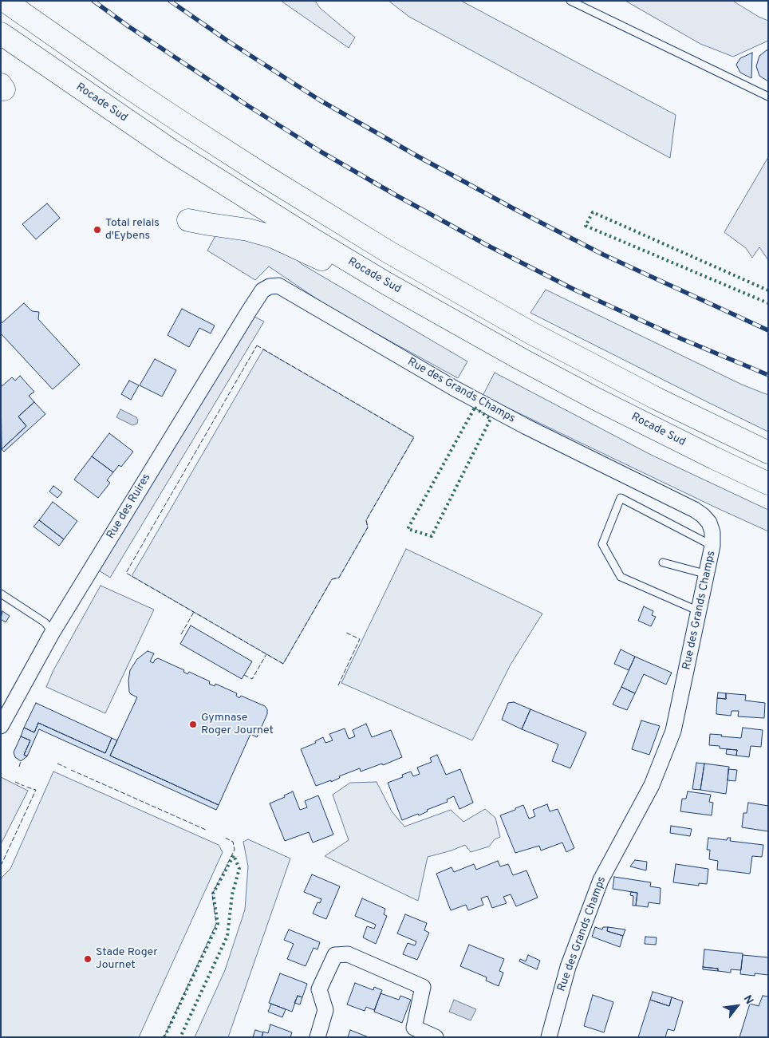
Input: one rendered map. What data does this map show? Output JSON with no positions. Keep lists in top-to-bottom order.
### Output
{
  "streets": {
    "highway": ["Rocade Sud"],
    "street": ["Rue des Grands Champs", "Rue des Ruires"]
  },
  "crossings": [
    ["Rue des Grands Champs", "Rue des Ruires"]
  ],
  "places": ["Total relais d'Eybens", "Gymnase Roger Journet", "Stade Roger Journet"],
  "north": "top right"
}
